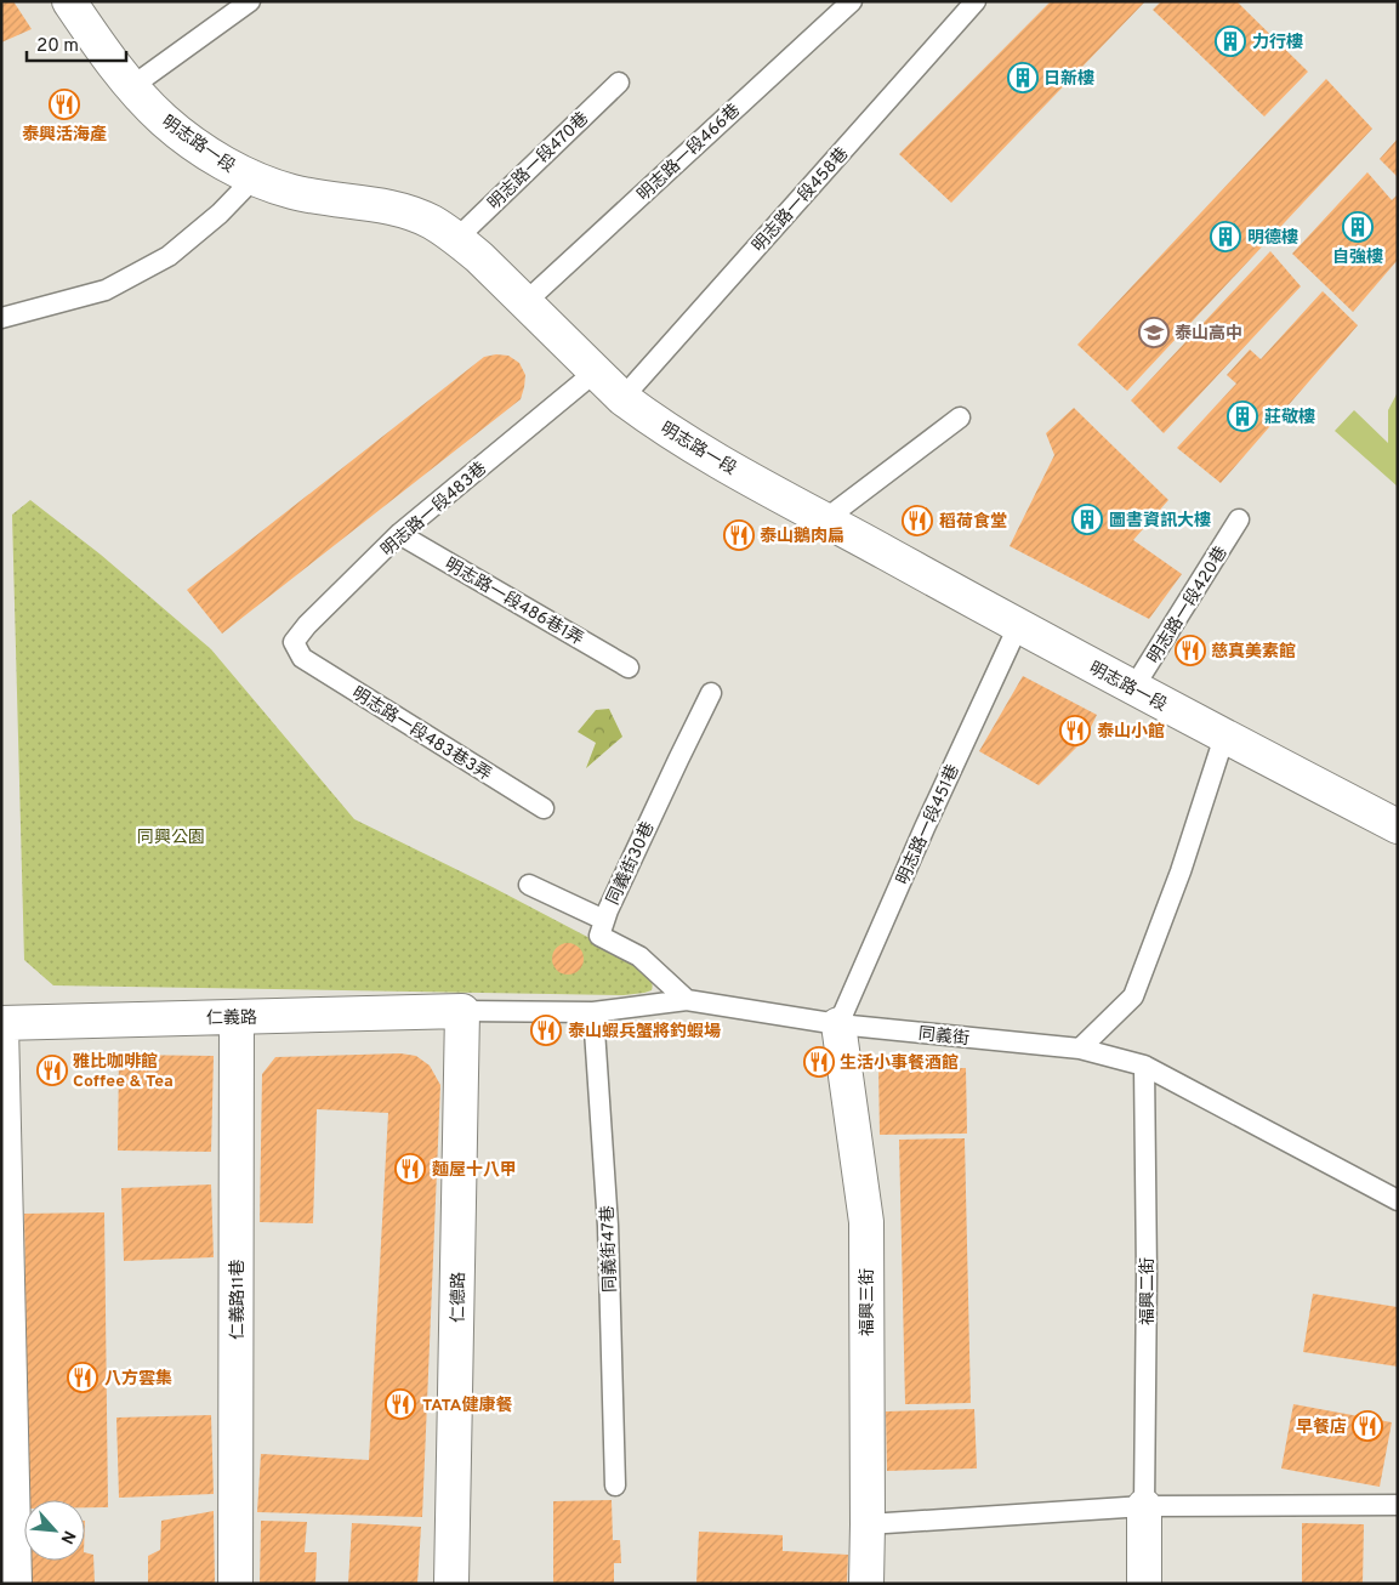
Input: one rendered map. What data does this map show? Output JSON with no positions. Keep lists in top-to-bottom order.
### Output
{
  "streets": {
    "street": [
      "明志路一段",
      "仁義路",
      "福興二街",
      "仁德路",
      "仁義路11巷",
      "福興三街"
    ],
    "lane": [
      "明志路一段466巷",
      "明志路一段470巷",
      "明志路一段458巷",
      "明志路一段483巷",
      "明志路一段486巷1弄",
      "明志路一段420巷",
      "明志路一段483巷3弄",
      "明志路一段451巷",
      "同義街30巷",
      "同義街",
      "同義街47巷"
    ]
  },
  "crossings": [
    ["明志路一段", "明志路一段466巷"],
    ["明志路一段", "明志路一段470巷"],
    ["明志路一段", "明志路一段458巷"],
    ["明志路一段", "明志路一段483巷"],
    ["明志路一段", "明志路一段420巷"],
    ["明志路一段", "明志路一段451巷"],
    ["明志路一段483巷", "明志路一段486巷1弄"],
    ["明志路一段483巷", "明志路一段483巷3弄"],
    ["明志路一段451巷", "同義街"],
    ["明志路一段451巷", "福興三街"],
    ["同義街30巷", "同義街"],
    ["仁義路", "同義街"],
    ["仁義路", "仁德路"],
    ["仁義路", "仁義路11巷"],
    ["同義街", "同義街47巷"],
    ["同義街", "仁德路"],
    ["同義街", "福興三街"]
  ],
  "parks": ["同興公園"],
  "places": {
    "building": [
      "力行樓",
      "日新樓",
      "自強樓",
      "明德樓",
      "莊敬樓",
      "圖書資訊大樓"
    ],
    "restaurant": [
      "泰興活海產",
      "稻荷食堂",
      "泰山鵝肉扁",
      "慈真美素館",
      "泰山小館",
      "泰山蝦兵蟹將釣蝦場",
      "生活小事餐酒館",
      "雅比咖啡館 Coffee & Tea",
      "麵屋十八甲",
      "八方雲集",
      "TATA健康餐",
      "早餐店"
    ],
    "school or university": ["泰山高中"]
  },
  "scale_bar": "20 m",
  "north": "bottom right"
}
